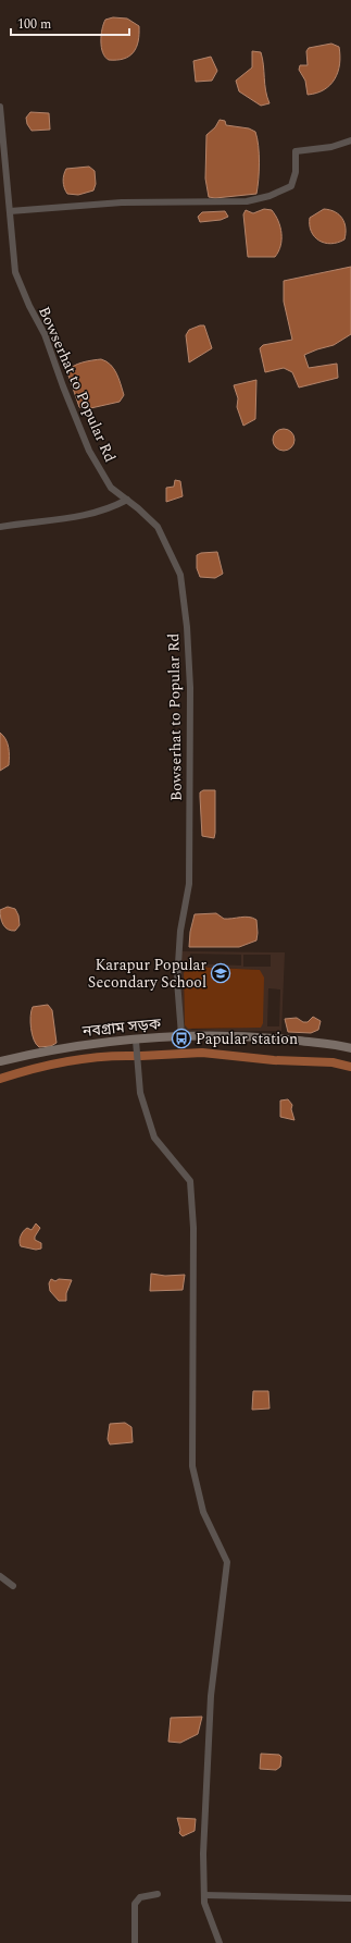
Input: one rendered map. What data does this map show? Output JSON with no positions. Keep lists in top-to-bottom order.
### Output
{
  "streets": {
    "main road": ["নবগ্রাম সড়ক"],
    "street": ["Bowserhat to Popular Rd"]
  },
  "crossings": [
    ["Bowserhat to Popular Rd", "নবগ্রাম সড়ক"]
  ],
  "places": {
    "school or university": ["Karapur Popular Secondary School"],
    "bus stop": ["Papular station"]
  },
  "scale_bar": "100 m"
}
